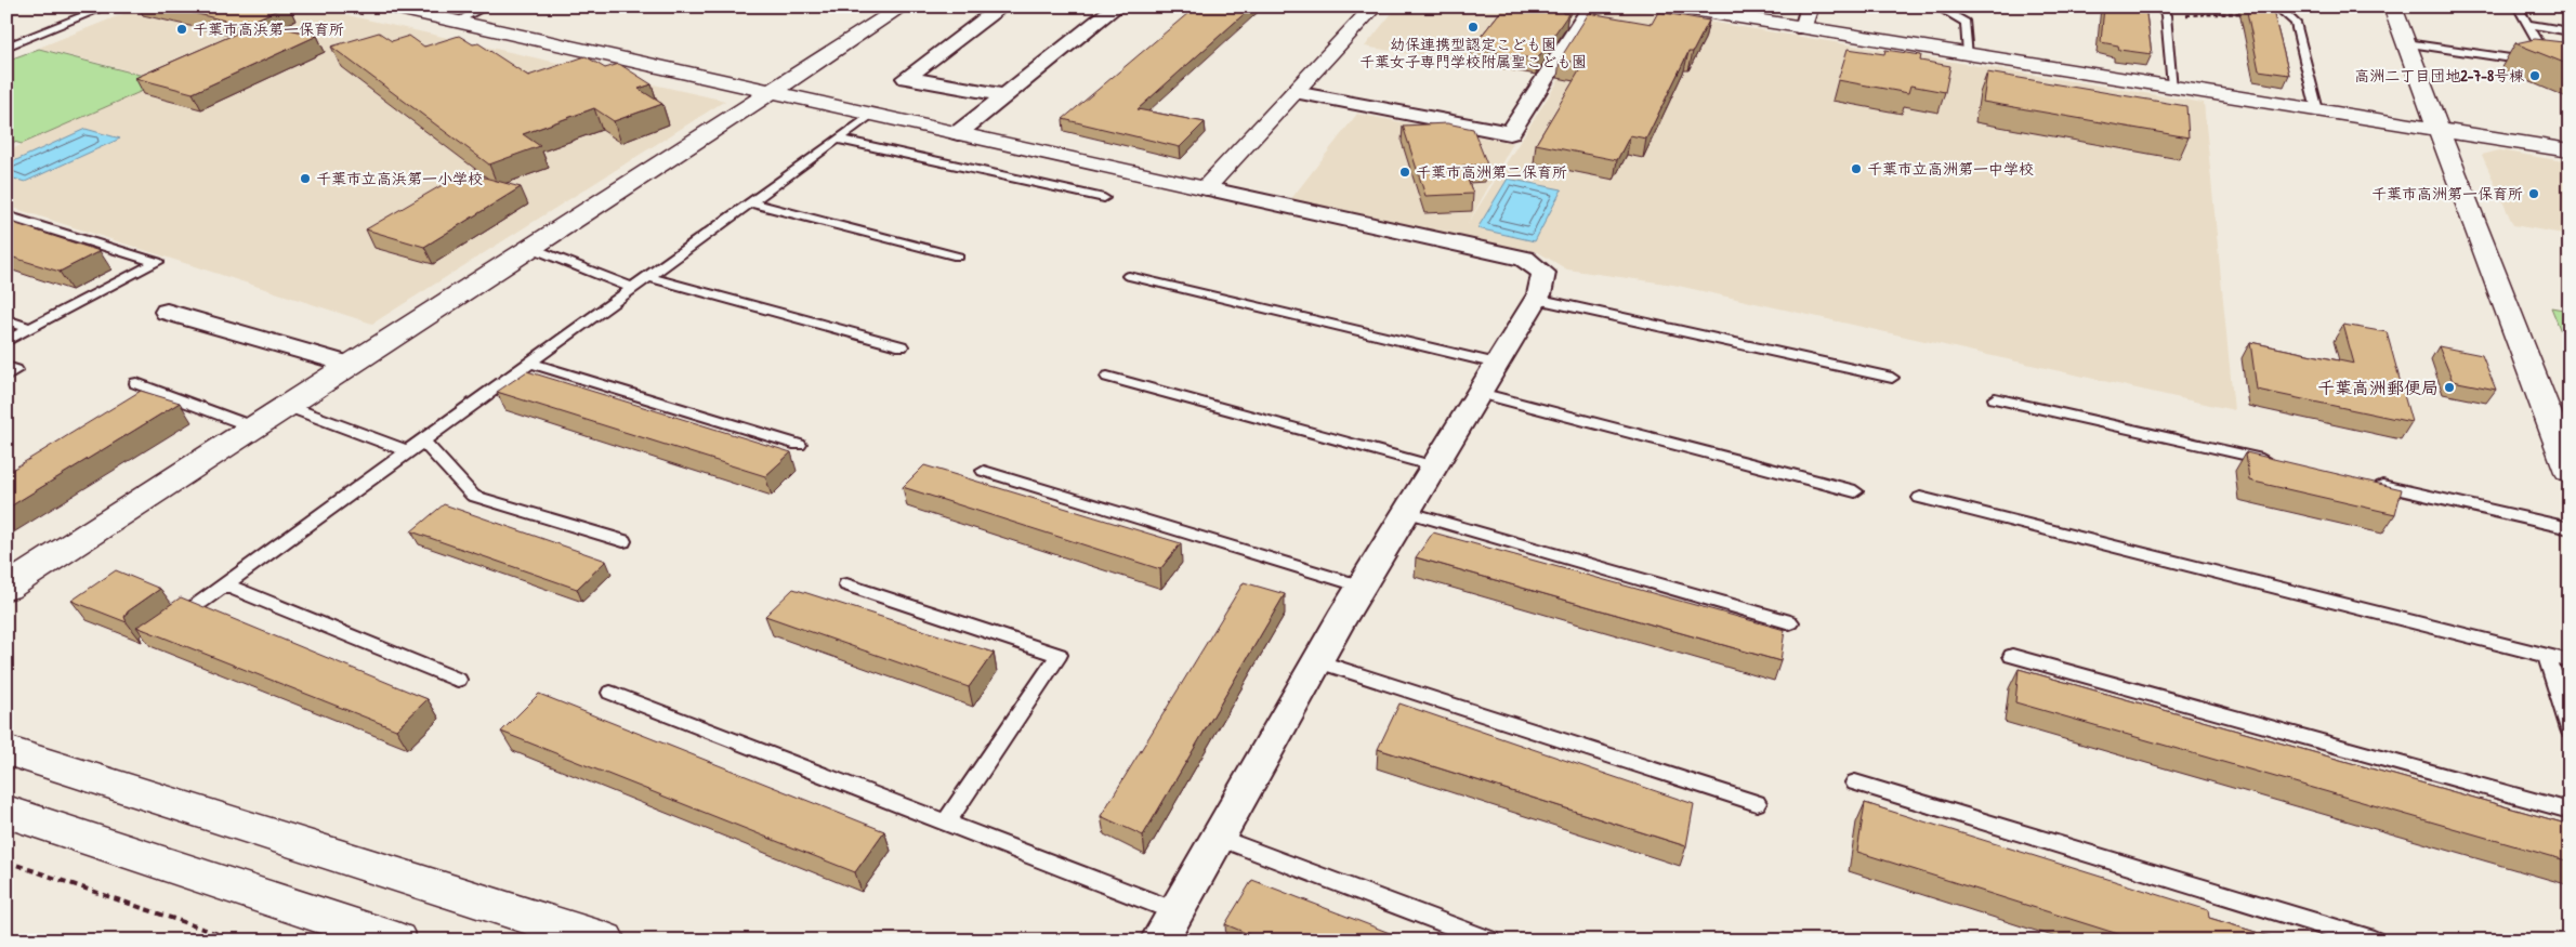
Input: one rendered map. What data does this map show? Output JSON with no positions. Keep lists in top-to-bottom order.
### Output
{
  "places": [
    "幼保連携型認定こども園 千葉女子専門学校附属聖こども園",
    "千葉市高浜第一保育所",
    "高洲二丁目団地2-7-8号棟",
    "千葉市立高洲第一中学校",
    "千葉市高洲第二保育所",
    "千葉市立高浜第一小学校",
    "千葉市高洲第一保育所",
    "千葉高洲郵便局"
  ]
}
